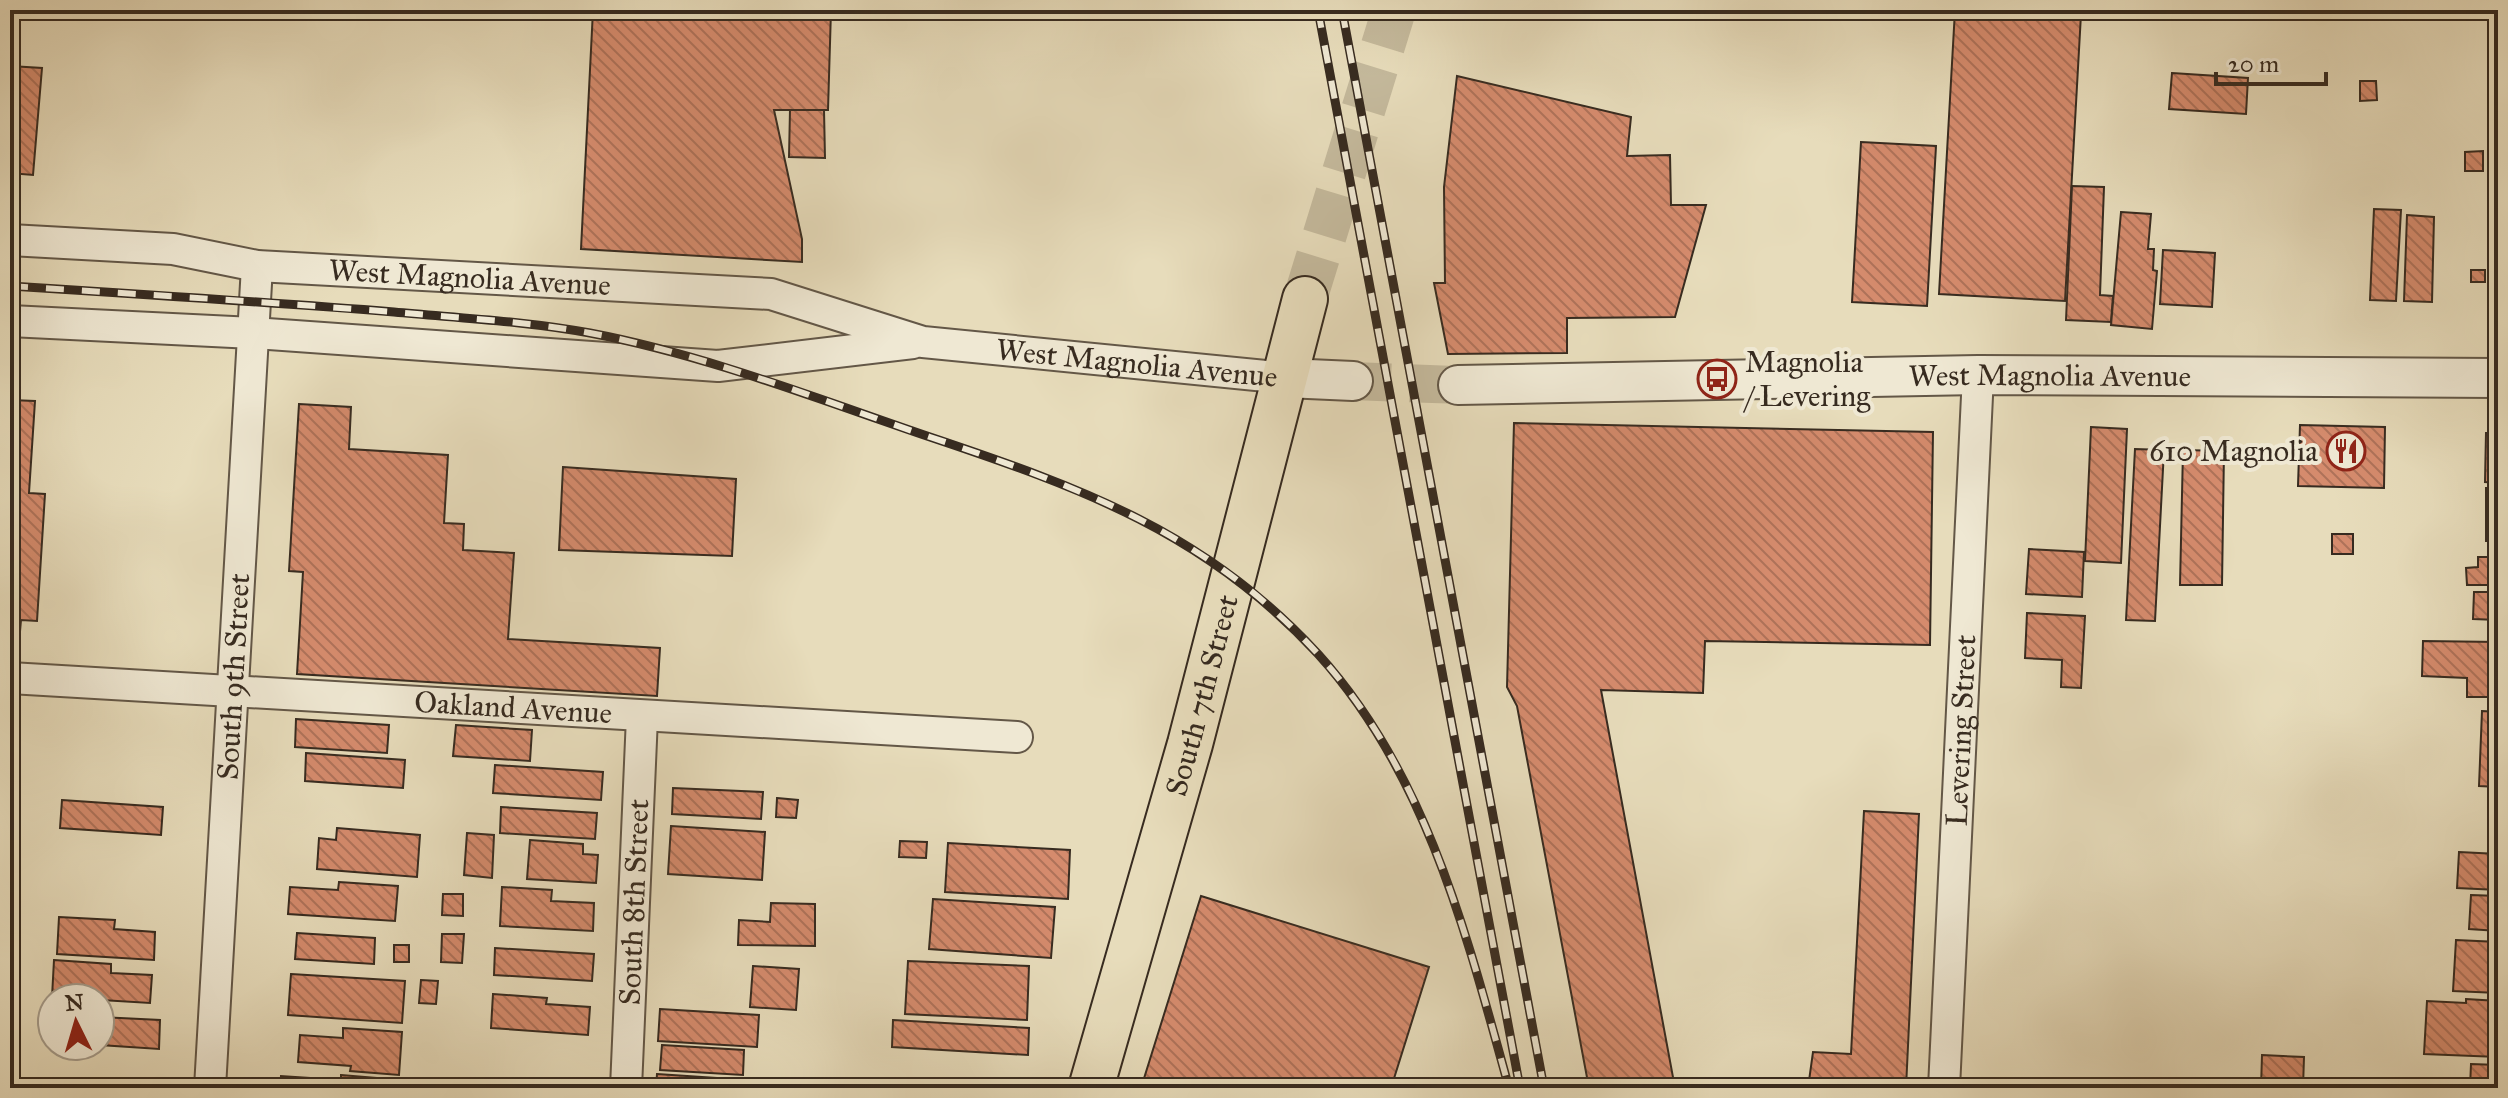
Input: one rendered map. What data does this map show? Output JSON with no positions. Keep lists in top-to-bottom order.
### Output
{
  "streets": {
    "main road": ["South 7th Street"],
    "street": [
      "West Magnolia Avenue",
      "South 9th Street",
      "Oakland Avenue",
      "Levering Street",
      "South 8th Street"
    ]
  },
  "crossings": [
    ["West Magnolia Avenue", "South 9th Street"],
    ["West Magnolia Avenue", "South 7th Street"],
    ["West Magnolia Avenue", "Levering Street"],
    ["South 9th Street", "Oakland Avenue"],
    ["Oakland Avenue", "South 8th Street"]
  ],
  "places": {
    "bus stop": ["Magnolia / Levering"],
    "restaurant": ["610 Magnolia"]
  },
  "scale_bar": "20 m",
  "north": "top"
}
